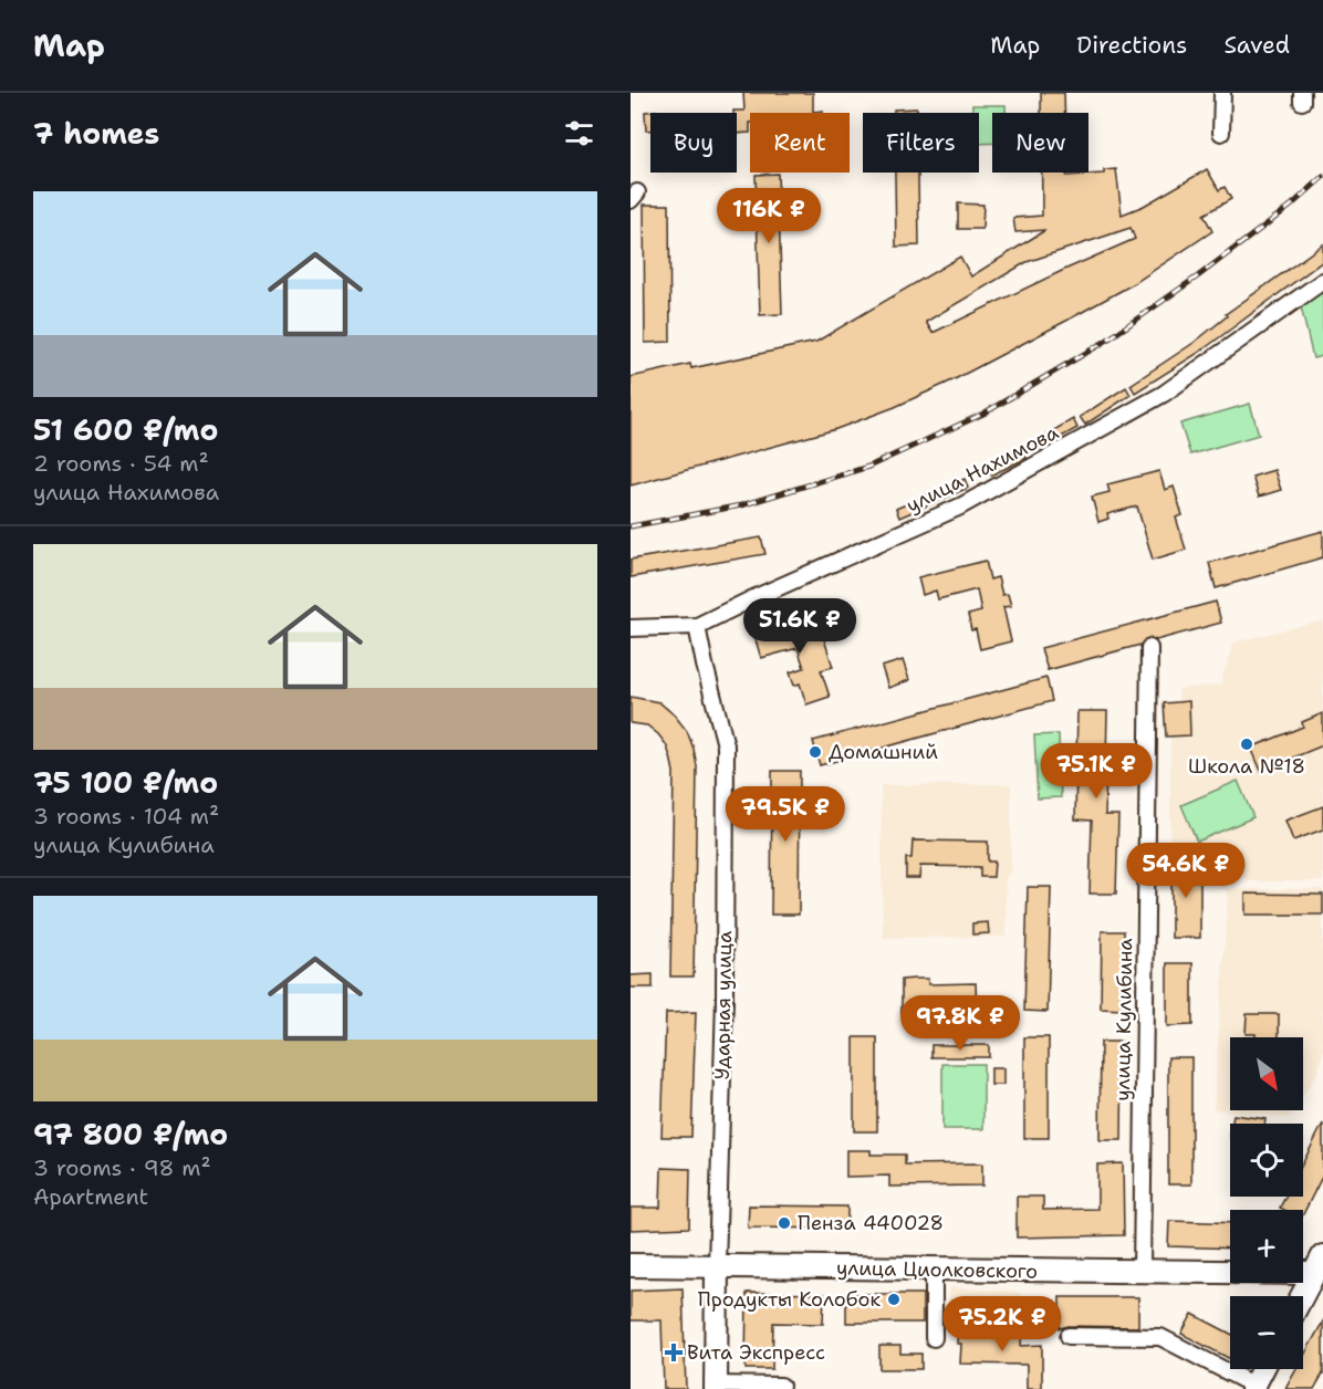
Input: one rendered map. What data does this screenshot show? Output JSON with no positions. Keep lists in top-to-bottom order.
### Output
{
  "streets": {
    "main road": ["Ударная улица", "улица Циолковского"],
    "street": ["улица Нахимова", "улица Кулибина"]
  },
  "crossings": [
    ["улица Нахимова", "Ударная улица"],
    ["Ударная улица", "улица Циолковского"],
    ["улица Кулибина", "улица Циолковского"]
  ],
  "places": {
    "other": [
      "Школа №18",
      "Домашний",
      "Пенза 440028",
      "Продукты Колобок"
    ],
    "health": ["Вита Экспресс"]
  },
  "north": "bottom right",
  "page": {
    "header": "Map",
    "nav": ["Map", "Directions", "Saved"],
    "heading": "7 homes",
    "chip": [
      "Buy",
      "Rent",
      "Filters",
      "New"
    ],
    "list": [
      {
        "name": "51 600 ₽/mo",
        "note": "2 rooms · 54 m² · улица Нахимова"
      },
      {
        "name": "75 100 ₽/mo",
        "note": "3 rooms · 104 m² · улица Кулибина"
      },
      {
        "name": "97 800 ₽/mo",
        "note": "3 rooms · 98 m² · Apartment"
      }
    ],
    "price": [
      "116K ₽",
      "51.6K ₽",
      "75.1K ₽",
      "79.5K ₽",
      "54.6K ₽",
      "97.8K ₽",
      "75.2K ₽"
    ],
    "map_buttons": ["+", "−"]
  }
}
